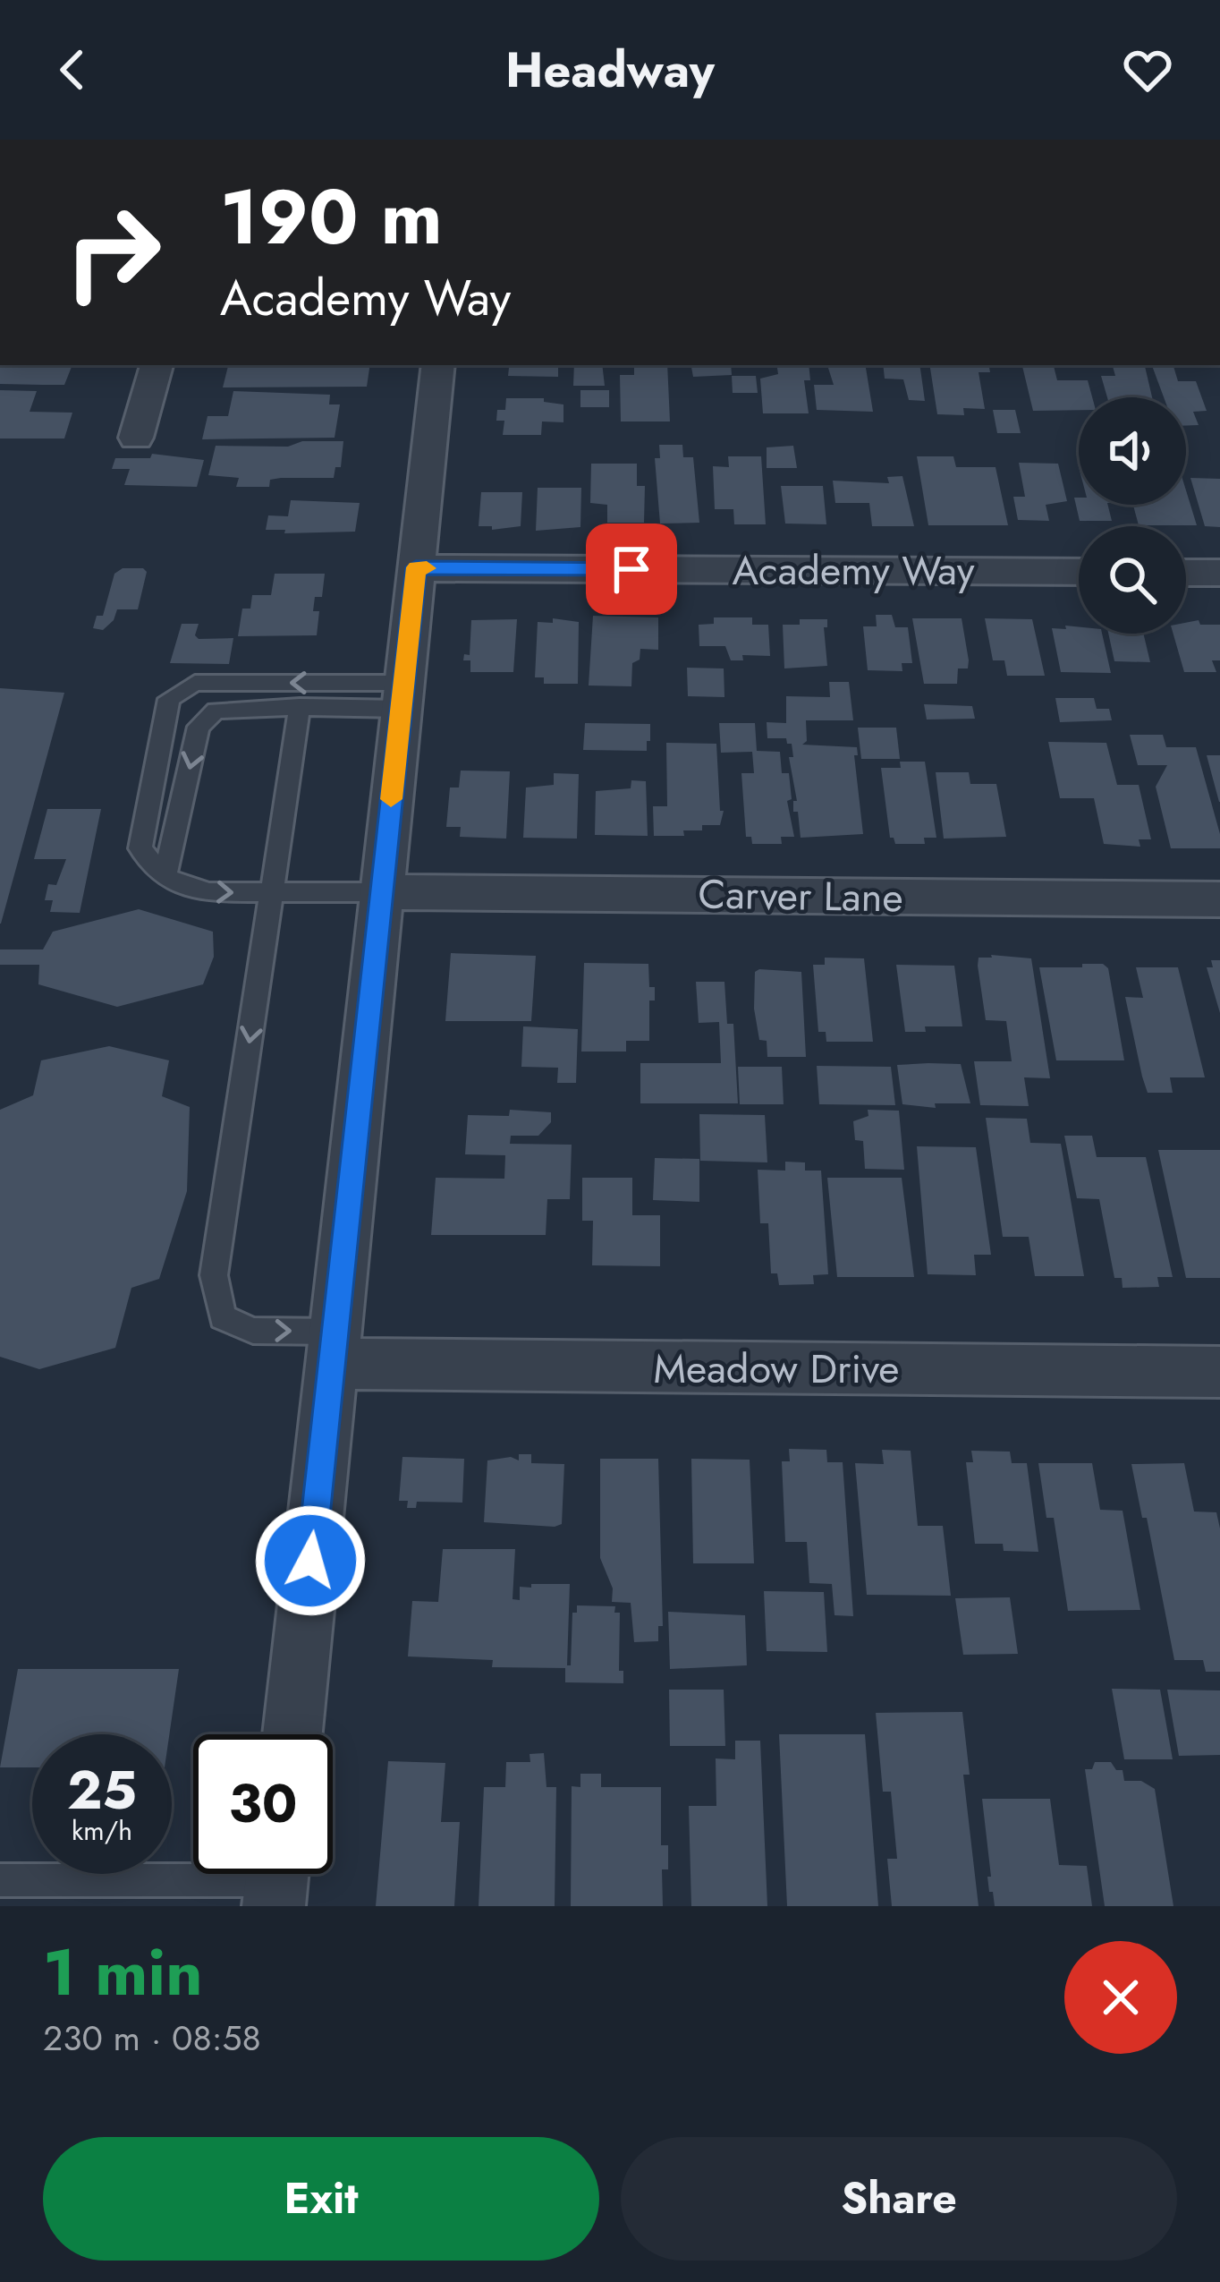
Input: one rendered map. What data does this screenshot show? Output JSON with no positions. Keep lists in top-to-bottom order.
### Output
{
  "streets": {
    "street": ["Academy Way", "Carver Lane", "Meadow Drive"]
  },
  "page": {
    "header": "Headway",
    "turn": ["190 m", "Academy Way"],
    "speed": "25 km/h",
    "limit": "30",
    "heading": ["1 min", "230 m · 08:58"],
    "buttons": ["Exit", "Share"]
  }
}
